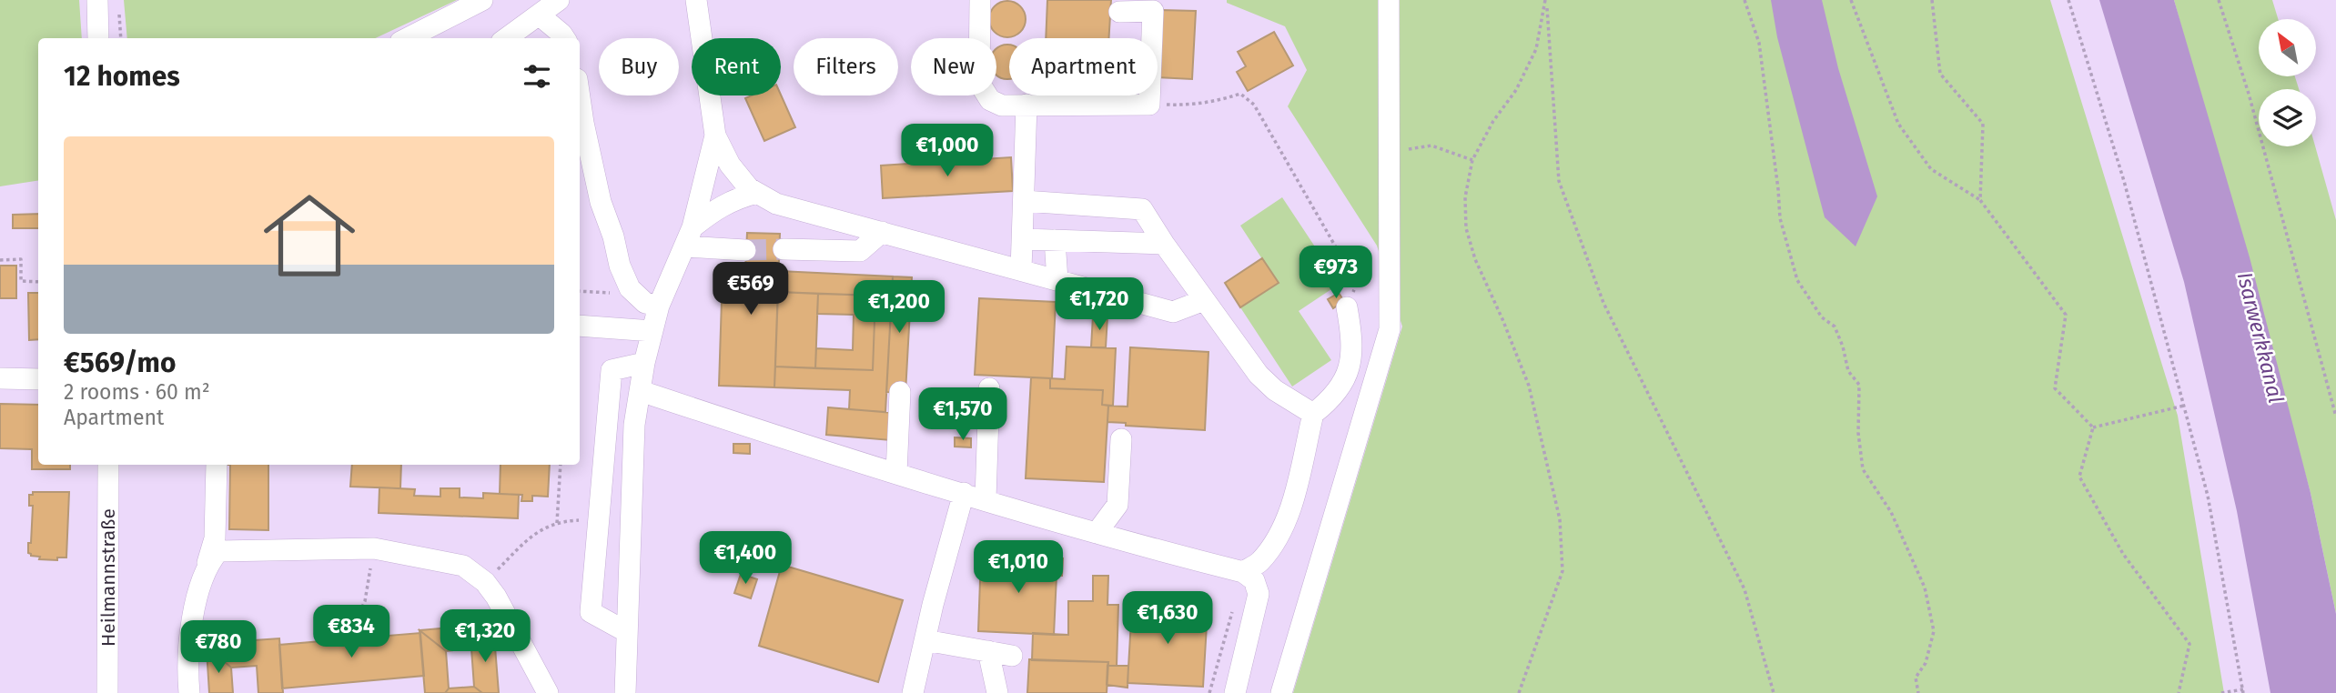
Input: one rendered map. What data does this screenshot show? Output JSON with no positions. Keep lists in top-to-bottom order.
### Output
{
  "streets": {
    "street": ["Heilmannstraße"]
  },
  "water": ["Isarwerkkanal"],
  "north": "top left",
  "page": {
    "chip": [
      "Buy",
      "Rent",
      "Filters",
      "New",
      "Apartment"
    ],
    "heading": "12 homes",
    "list": [
      {
        "name": "€569/mo",
        "note": "2 rooms · 60 m² · Apartment"
      }
    ],
    "price": [
      "€1,000",
      "€973",
      "€569",
      "€1,720",
      "€1,200",
      "€1,570",
      "€1,400",
      "€1,010",
      "€1,630",
      "€834",
      "€1,320",
      "€780"
    ]
  }
}
